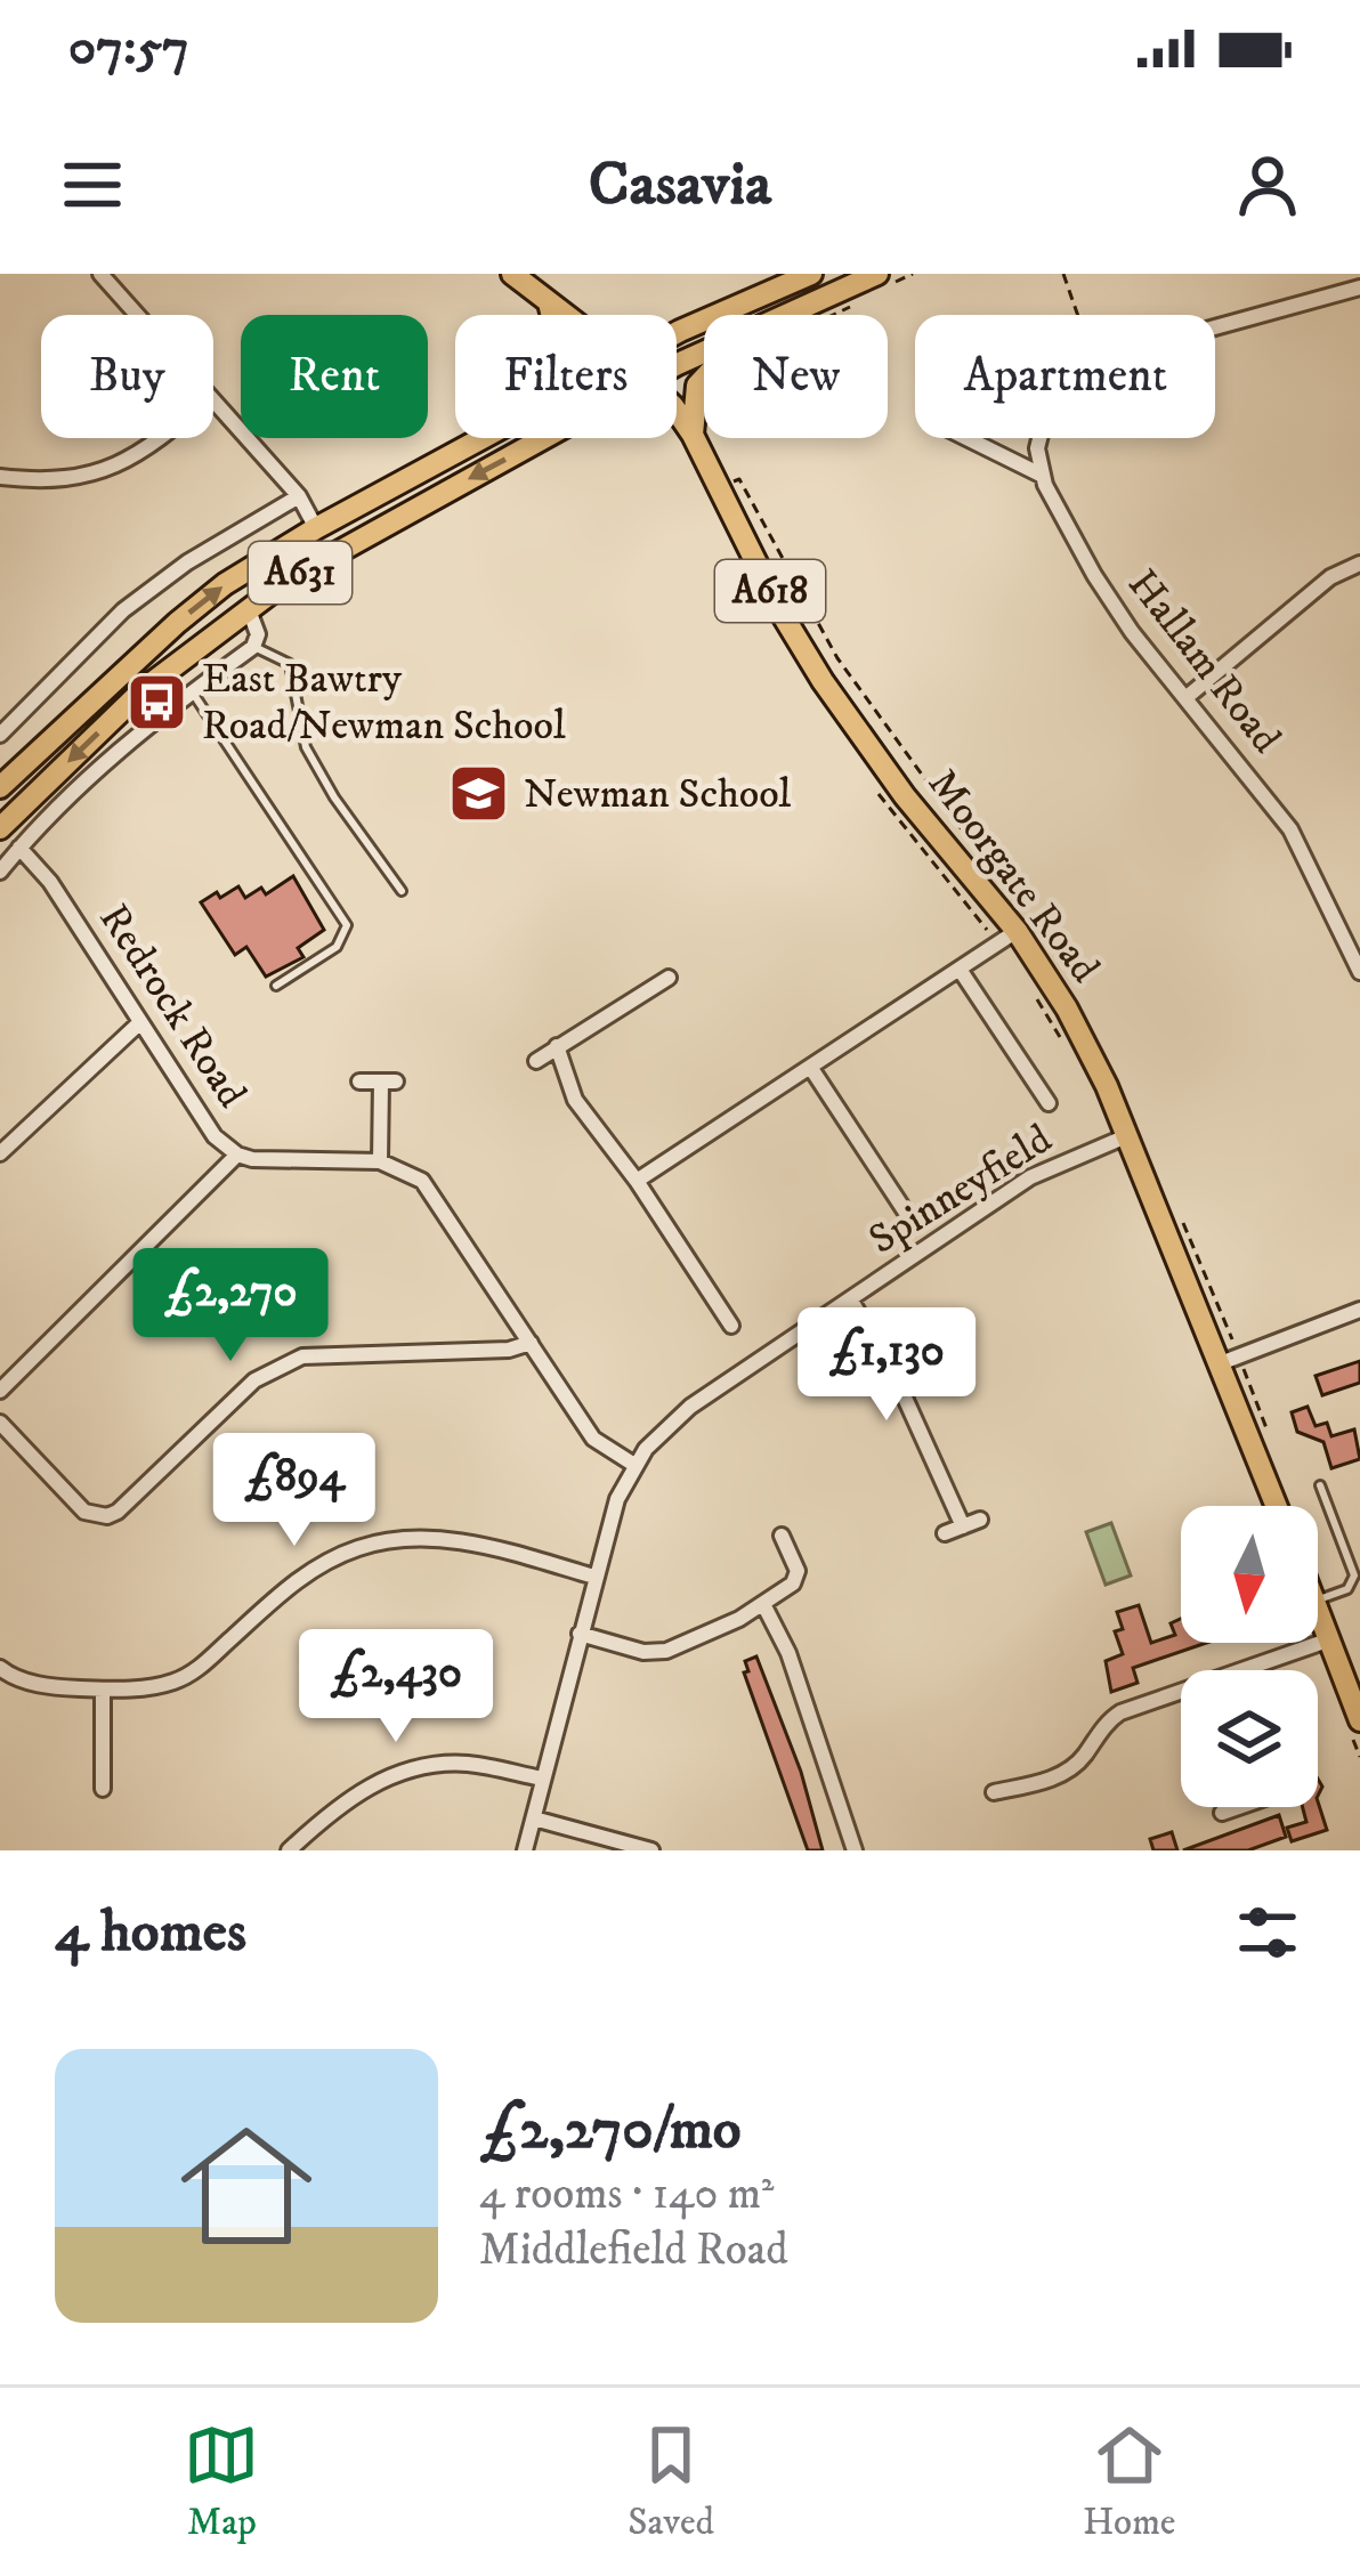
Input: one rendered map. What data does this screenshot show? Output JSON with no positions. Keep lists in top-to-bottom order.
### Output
{
  "streets": {
    "main road": ["A631", "A618", "Moorgate Road"],
    "street": ["Hallam Road", "Redrock Road", "Spinneyfield"]
  },
  "crossings": [
    ["Moorgate Road", "Spinneyfield"]
  ],
  "places": {
    "bus stop": ["East Bawtry Road/Newman School"],
    "school or university": ["Newman School"]
  },
  "north": "bottom",
  "page": {
    "status": "07:57",
    "header": "Casavia",
    "chip": [
      "Buy",
      "Rent",
      "Filters",
      "New",
      "Apartment"
    ],
    "price": [
      "£2,270",
      "£1,130",
      "£894",
      "£2,430"
    ],
    "heading": "4 homes",
    "list": [
      {
        "name": "£2,270/mo",
        "note": "4 rooms · 140 m² · Middlefield Road"
      }
    ],
    "tabs": ["Map", "Saved", "Home"]
  }
}
